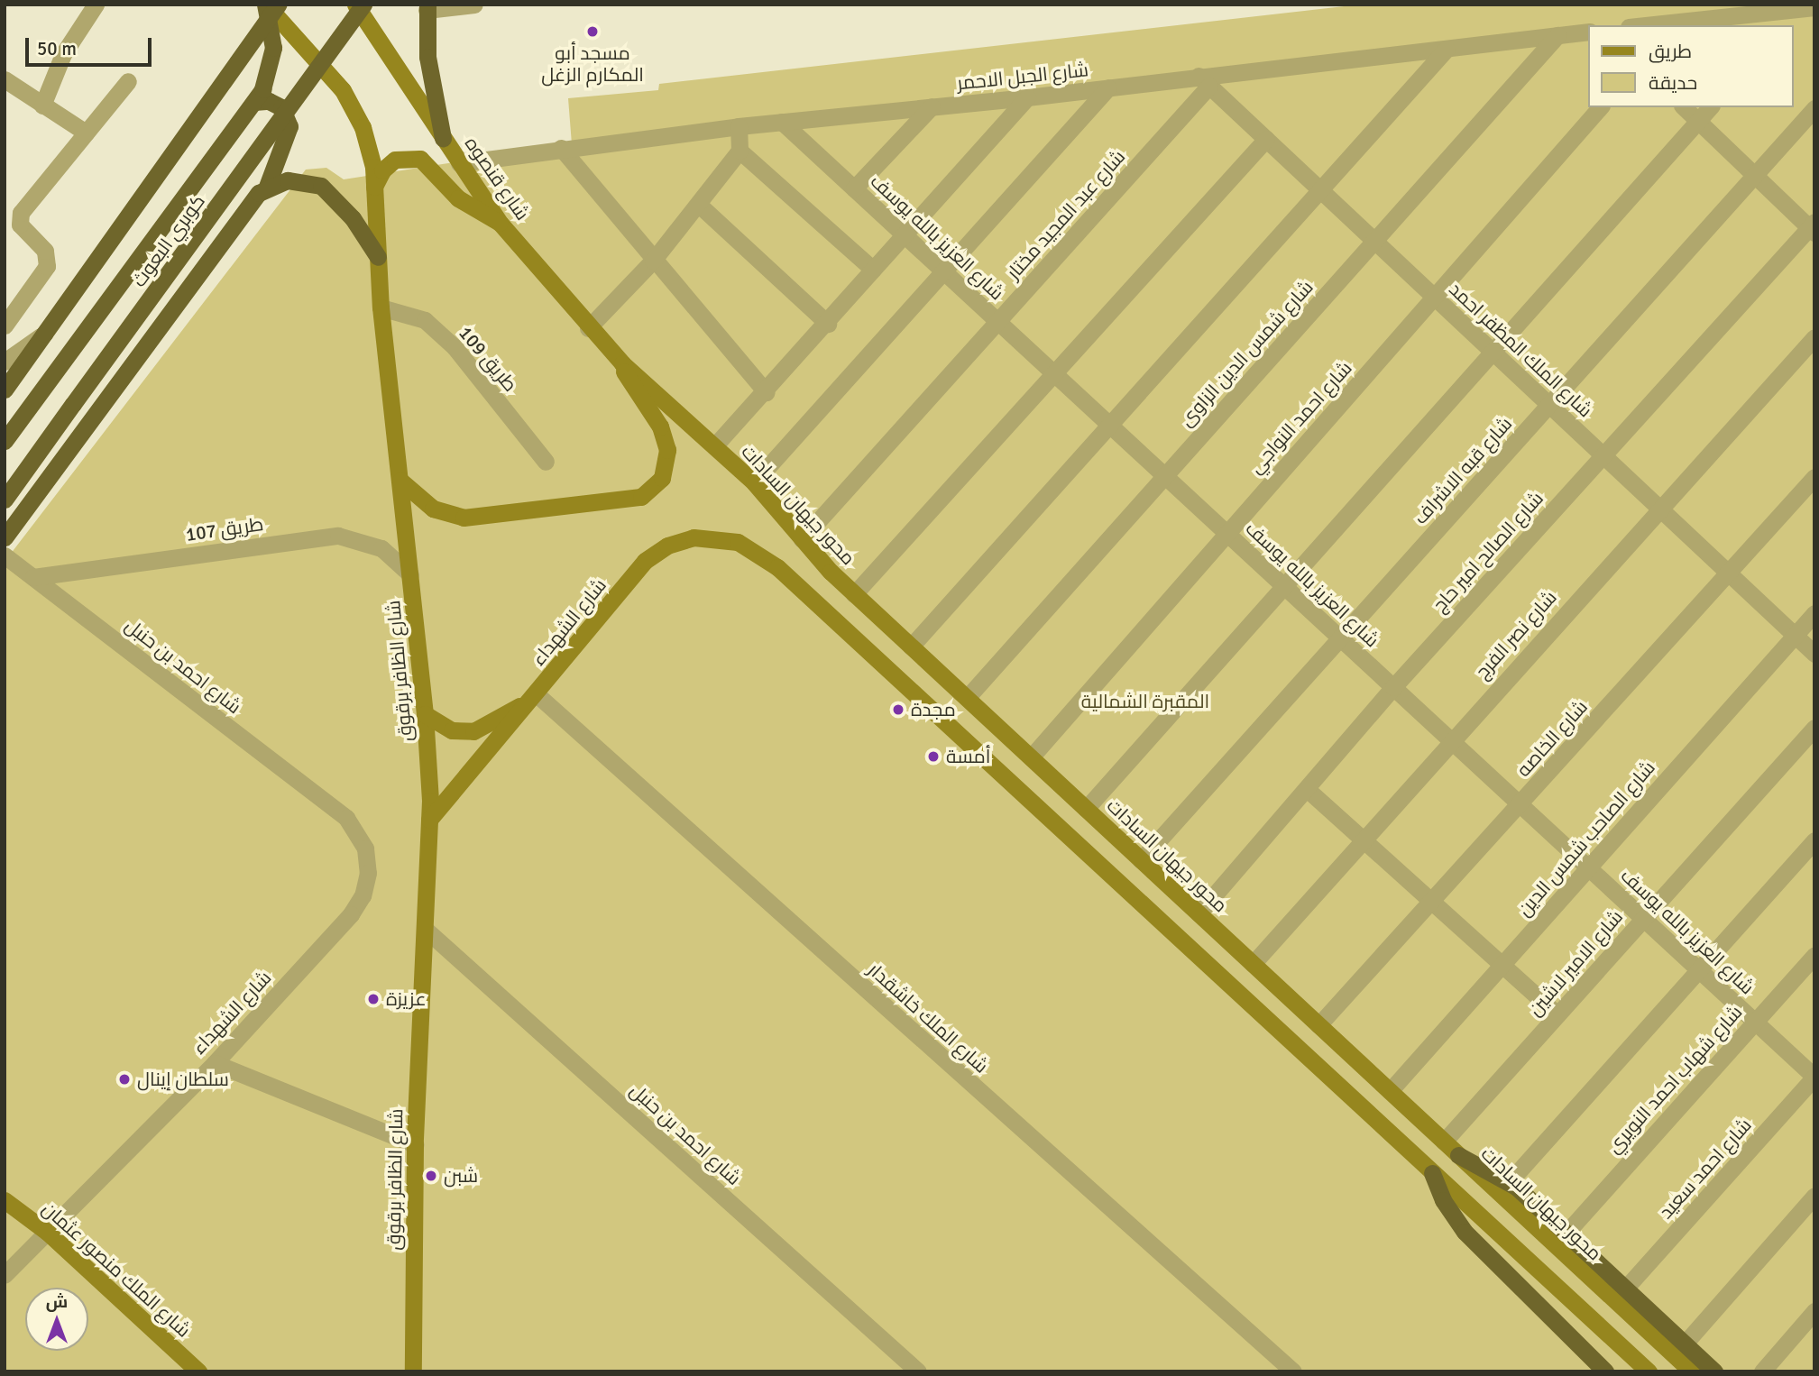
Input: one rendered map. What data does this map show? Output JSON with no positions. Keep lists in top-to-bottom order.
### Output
{
  "streets": {
    "highway": ["كوبري البعوث"],
    "main road": [
      "شارع قنصوه",
      "محور جيهان السادات",
      "شارع الشهداء",
      "شارع الظافر برقوق",
      "شارع الملك منصور عثمان"
    ],
    "street": [
      "شارع الجبل الاحمر",
      "شارع عبد المجيد مختار",
      "شارع العزيز بالله يوسف",
      "شارع الملك المظفر احمد",
      "شارع شمس الدين الزاوى",
      "طريق 109",
      "شارع احمد النواجي",
      "شارع قبه الاشراف",
      "طريق 107",
      "شارع الصالح امير حاج",
      "شارع نصر الفرج",
      "شارع احمد بن حنبل",
      "شارع الخاصه",
      "شارع الصاحب شمس الدين",
      "شارع الامير لاشين",
      "شارع الملك خاشقدار",
      "شارع شهاب احمد النويري",
      "شارع احمد سعيد"
    ]
  },
  "crossings": [
    ["شارع الجبل الاحمر", "شارع قنصوه"],
    ["شارع الجبل الاحمر", "شارع عبد المجيد مختار"],
    ["شارع الجبل الاحمر", "شارع العزيز بالله يوسف"],
    ["شارع الجبل الاحمر", "شارع الملك المظفر احمد"],
    ["شارع الجبل الاحمر", "شارع شمس الدين الزاوى"],
    ["شارع قنصوه", "محور جيهان السادات"],
    ["شارع عبد المجيد مختار", "شارع العزيز بالله يوسف"],
    ["شارع عبد المجيد مختار", "شارع الملك المظفر احمد"],
    ["شارع عبد المجيد مختار", "محور جيهان السادات"],
    ["شارع العزيز بالله يوسف", "شارع شمس الدين الزاوى"],
    ["شارع العزيز بالله يوسف", "شارع احمد النواجي"],
    ["شارع العزيز بالله يوسف", "شارع قبه الاشراف"],
    ["شارع العزيز بالله يوسف", "شارع الصالح امير حاج"],
    ["شارع العزيز بالله يوسف", "شارع نصر الفرج"],
    ["شارع العزيز بالله يوسف", "شارع الخاصه"],
    ["شارع العزيز بالله يوسف", "شارع الصاحب شمس الدين"],
    ["شارع العزيز بالله يوسف", "شارع الامير لاشين"],
    ["شارع العزيز بالله يوسف", "شارع شهاب احمد النويري"],
    ["شارع العزيز بالله يوسف", "شارع احمد سعيد"],
    ["شارع الملك المظفر احمد", "شارع شمس الدين الزاوى"],
    ["شارع الملك المظفر احمد", "شارع احمد النواجي"],
    ["شارع الملك المظفر احمد", "شارع قبه الاشراف"],
    ["شارع الملك المظفر احمد", "شارع الصالح امير حاج"],
    ["شارع الملك المظفر احمد", "شارع نصر الفرج"],
    ["شارع الملك المظفر احمد", "شارع الخاصه"],
    ["شارع الملك المظفر احمد", "شارع الصاحب شمس الدين"],
    ["شارع شمس الدين الزاوى", "محور جيهان السادات"],
    ["طريق 109", "شارع الظافر برقوق"],
    ["شارع احمد النواجي", "محور جيهان السادات"],
    ["شارع قبه الاشراف", "محور جيهان السادات"],
    ["محور جيهان السادات", "شارع الصالح امير حاج"],
    ["محور جيهان السادات", "شارع نصر الفرج"],
    ["محور جيهان السادات", "شارع الخاصه"],
    ["محور جيهان السادات", "شارع الصاحب شمس الدين"],
    ["محور جيهان السادات", "شارع الامير لاشين"],
    ["طريق 107", "شارع احمد بن حنبل"],
    ["طريق 107", "شارع الظافر برقوق"],
    ["شارع الشهداء", "شارع احمد بن حنبل"],
    ["شارع الشهداء", "شارع الظافر برقوق"],
    ["شارع الشهداء", "شارع الملك خاشقدار"],
    ["شارع الشهداء", "شارع الملك منصور عثمان"],
    ["شارع احمد بن حنبل", "شارع الظافر برقوق"]
  ],
  "parks": ["المقبرة الشمالية"],
  "places": [
    "مسجد أبو المكارم الزغل",
    "مجدة",
    "أمسة",
    "عزيزة",
    "سلطان إينال",
    "شبن"
  ],
  "legend": ["طريق", "حديقة"],
  "scale_bar": "50 m",
  "north": "top"
}
